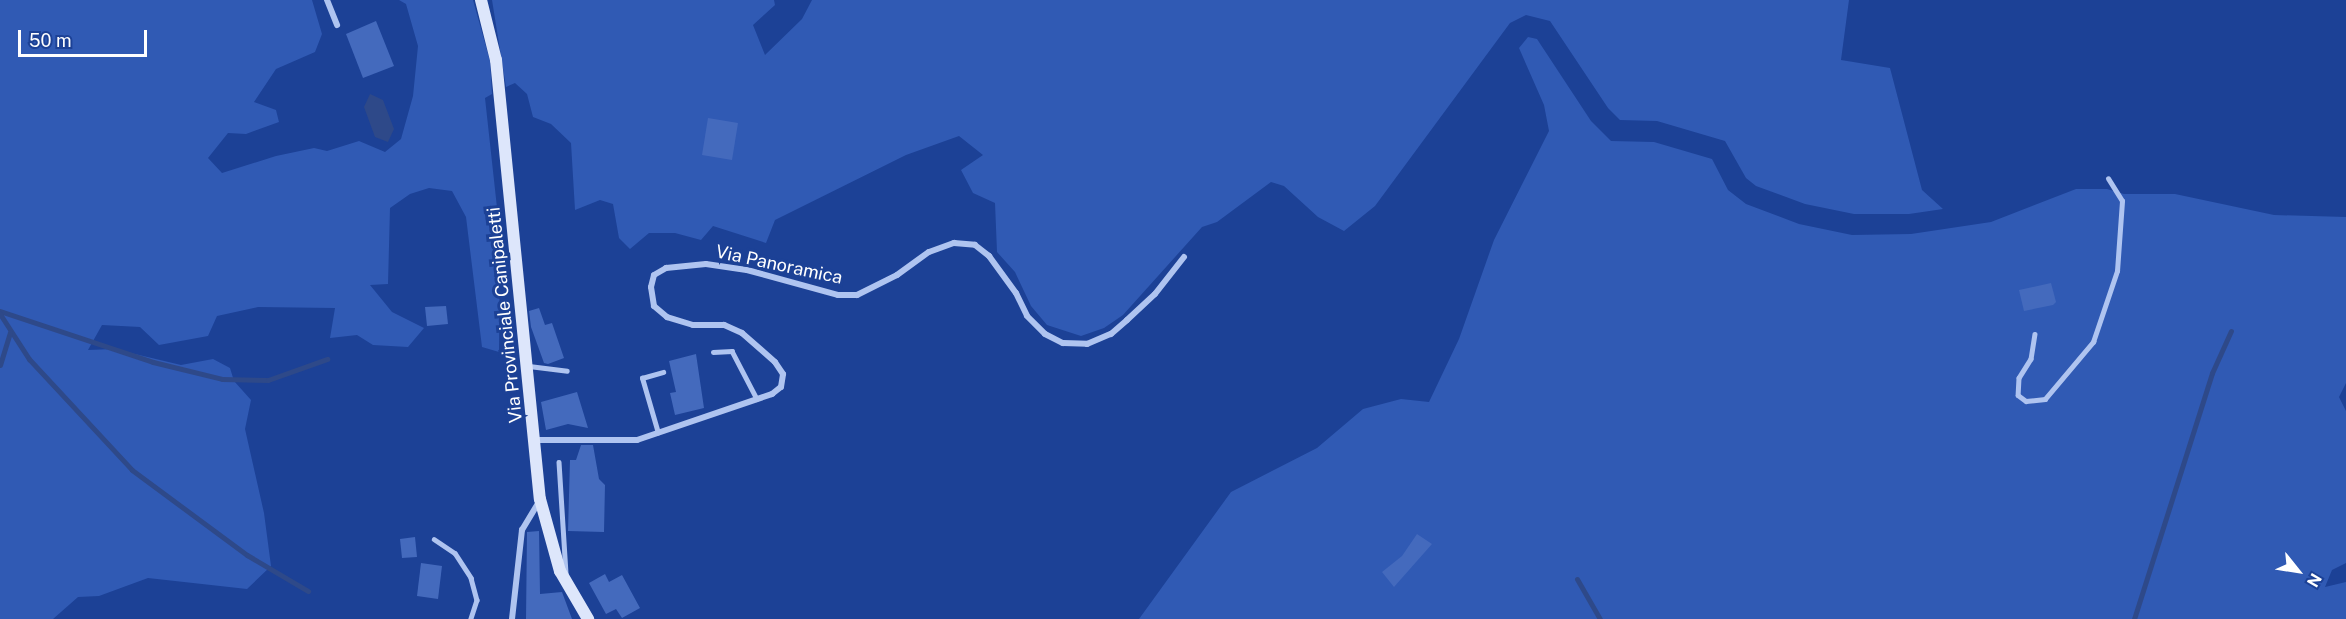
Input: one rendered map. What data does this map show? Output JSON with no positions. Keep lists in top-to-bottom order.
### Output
{
  "streets": {
    "main road": ["Via Provinciale Canipaletti"],
    "street": ["Via Panoramica"]
  },
  "crossings": [
    ["Via Panoramica", "Via Provinciale Canipaletti"]
  ],
  "scale_bar": "50 m",
  "north": "bottom right"
}
